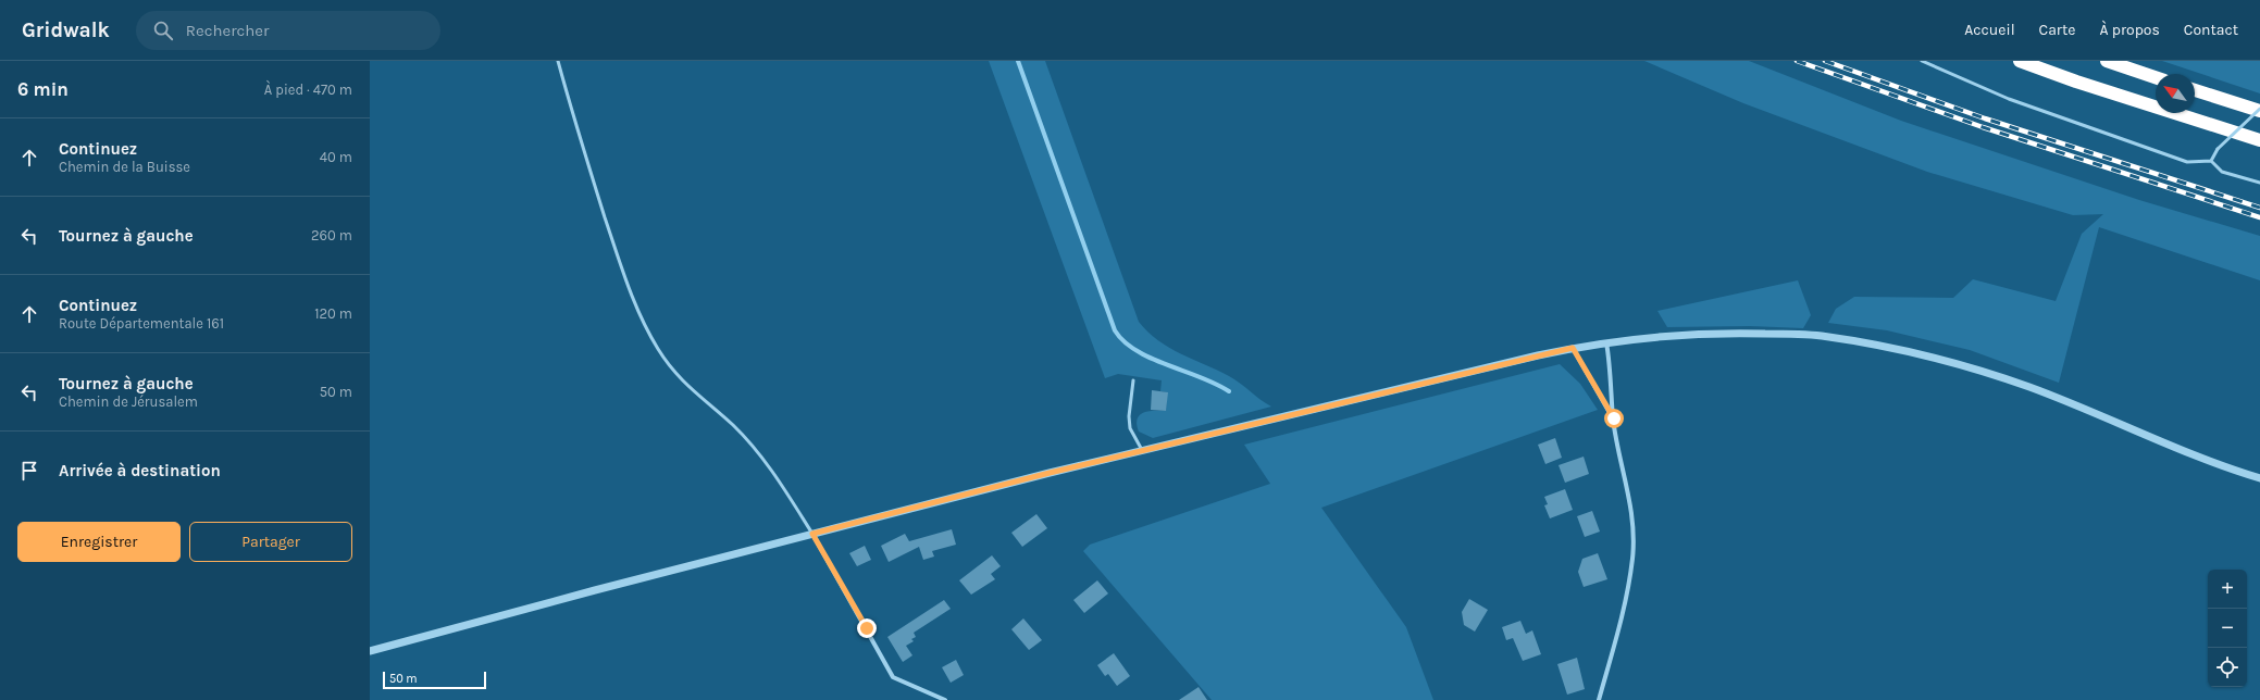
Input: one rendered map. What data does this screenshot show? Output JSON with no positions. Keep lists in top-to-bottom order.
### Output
{
  "scale_bar": "50 m",
  "north": "top left",
  "page": {
    "header": "Gridwalk",
    "search": "Rechercher",
    "nav": [
      "Accueil",
      "Carte",
      "À propos",
      "Contact"
    ],
    "heading": ["6 min", "À pied · 470 m"],
    "list": [
      ["Continuez", "Chemin de la Buisse", "40 m"],
      ["Tournez à gauche", "260 m"],
      ["Continuez", "Route Départementale 161", "120 m"],
      ["Tournez à gauche", "Chemin de Jérusalem", "50 m"],
      "Arrivée à destination"
    ],
    "buttons": ["Enregistrer", "Partager"],
    "map_buttons": ["+", "−"],
    "scale": "50 m"
  }
}
